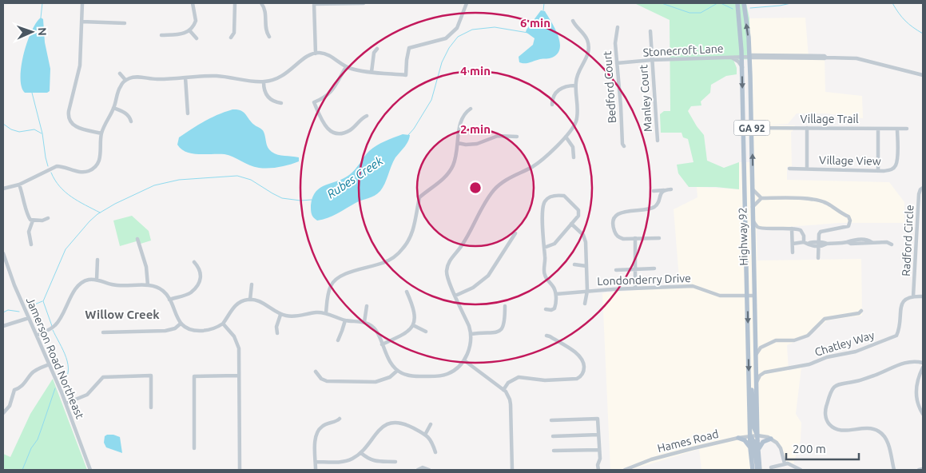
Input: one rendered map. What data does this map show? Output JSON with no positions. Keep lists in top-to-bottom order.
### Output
{
  "streets": {
    "main road": ["GA 92", "Highway 92"],
    "street": [
      "Stonecroft Lane",
      "Bedford Court",
      "Manley Court",
      "Village Trail",
      "Village View",
      "Radford Circle",
      "Londonderry Drive",
      "Chatley Way",
      "Jamerson Road Northeast",
      "Hames Road"
    ]
  },
  "crossings": [
    ["Stonecroft Lane", "Bedford Court"],
    ["Stonecroft Lane", "Manley Court"],
    ["Stonecroft Lane", "Highway 92"],
    ["Village Trail", "Village View"],
    ["Village Trail", "Highway 92"],
    ["Highway 92", "Londonderry Drive"],
    ["Highway 92", "Hames Road"],
    ["Radford Circle", "Chatley Way"]
  ],
  "districts": ["Willow Creek"],
  "water": ["Rubes Creek"],
  "scale_bar": "200 m",
  "north": "right",
  "rings": ["6 min", "4 min", "2 min"]
}
